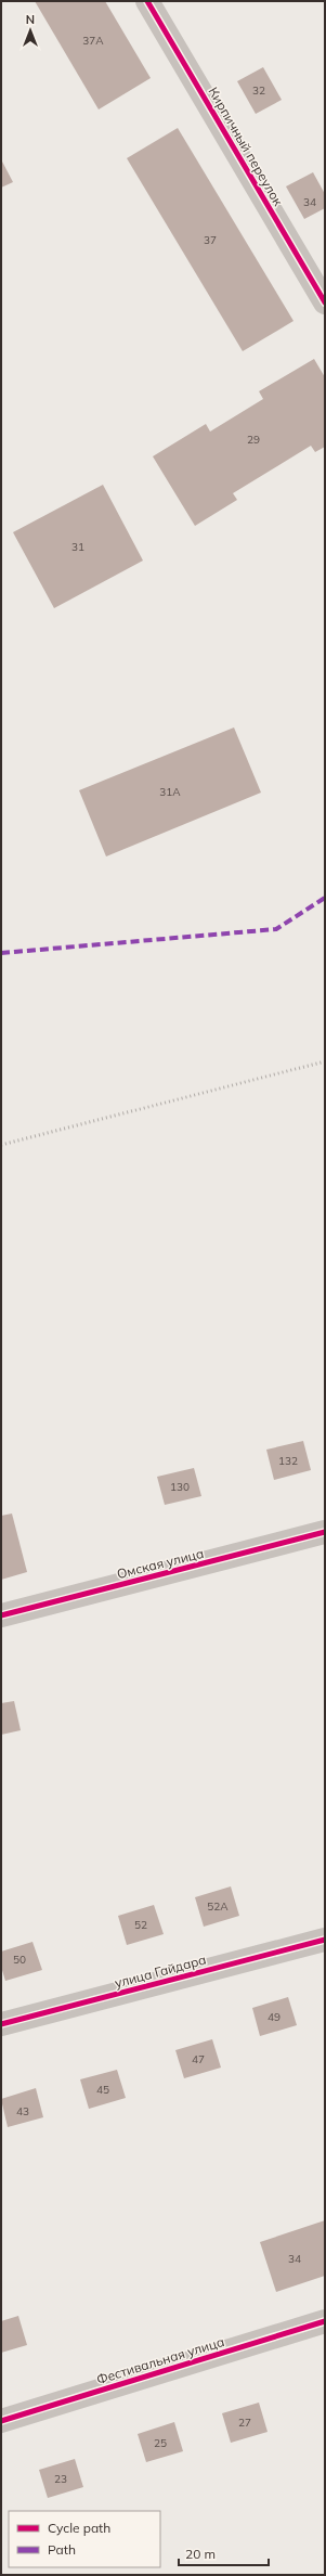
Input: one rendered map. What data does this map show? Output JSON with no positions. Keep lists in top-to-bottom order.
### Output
{
  "streets": {
    "street": [
      "Кирпичный переулок",
      "Омская улица",
      "улица Гайдара",
      "Фестивальная улица"
    ]
  },
  "house_numbers": [
    "37А",
    "32",
    "34",
    "37",
    "29",
    "31",
    "31А",
    "132",
    "130",
    "52А",
    "52",
    "50",
    "49",
    "47",
    "45",
    "43",
    "34",
    "27",
    "25",
    "23"
  ],
  "legend": ["Cycle path", "Path"],
  "scale_bar": "20 m",
  "north": "top"
}
